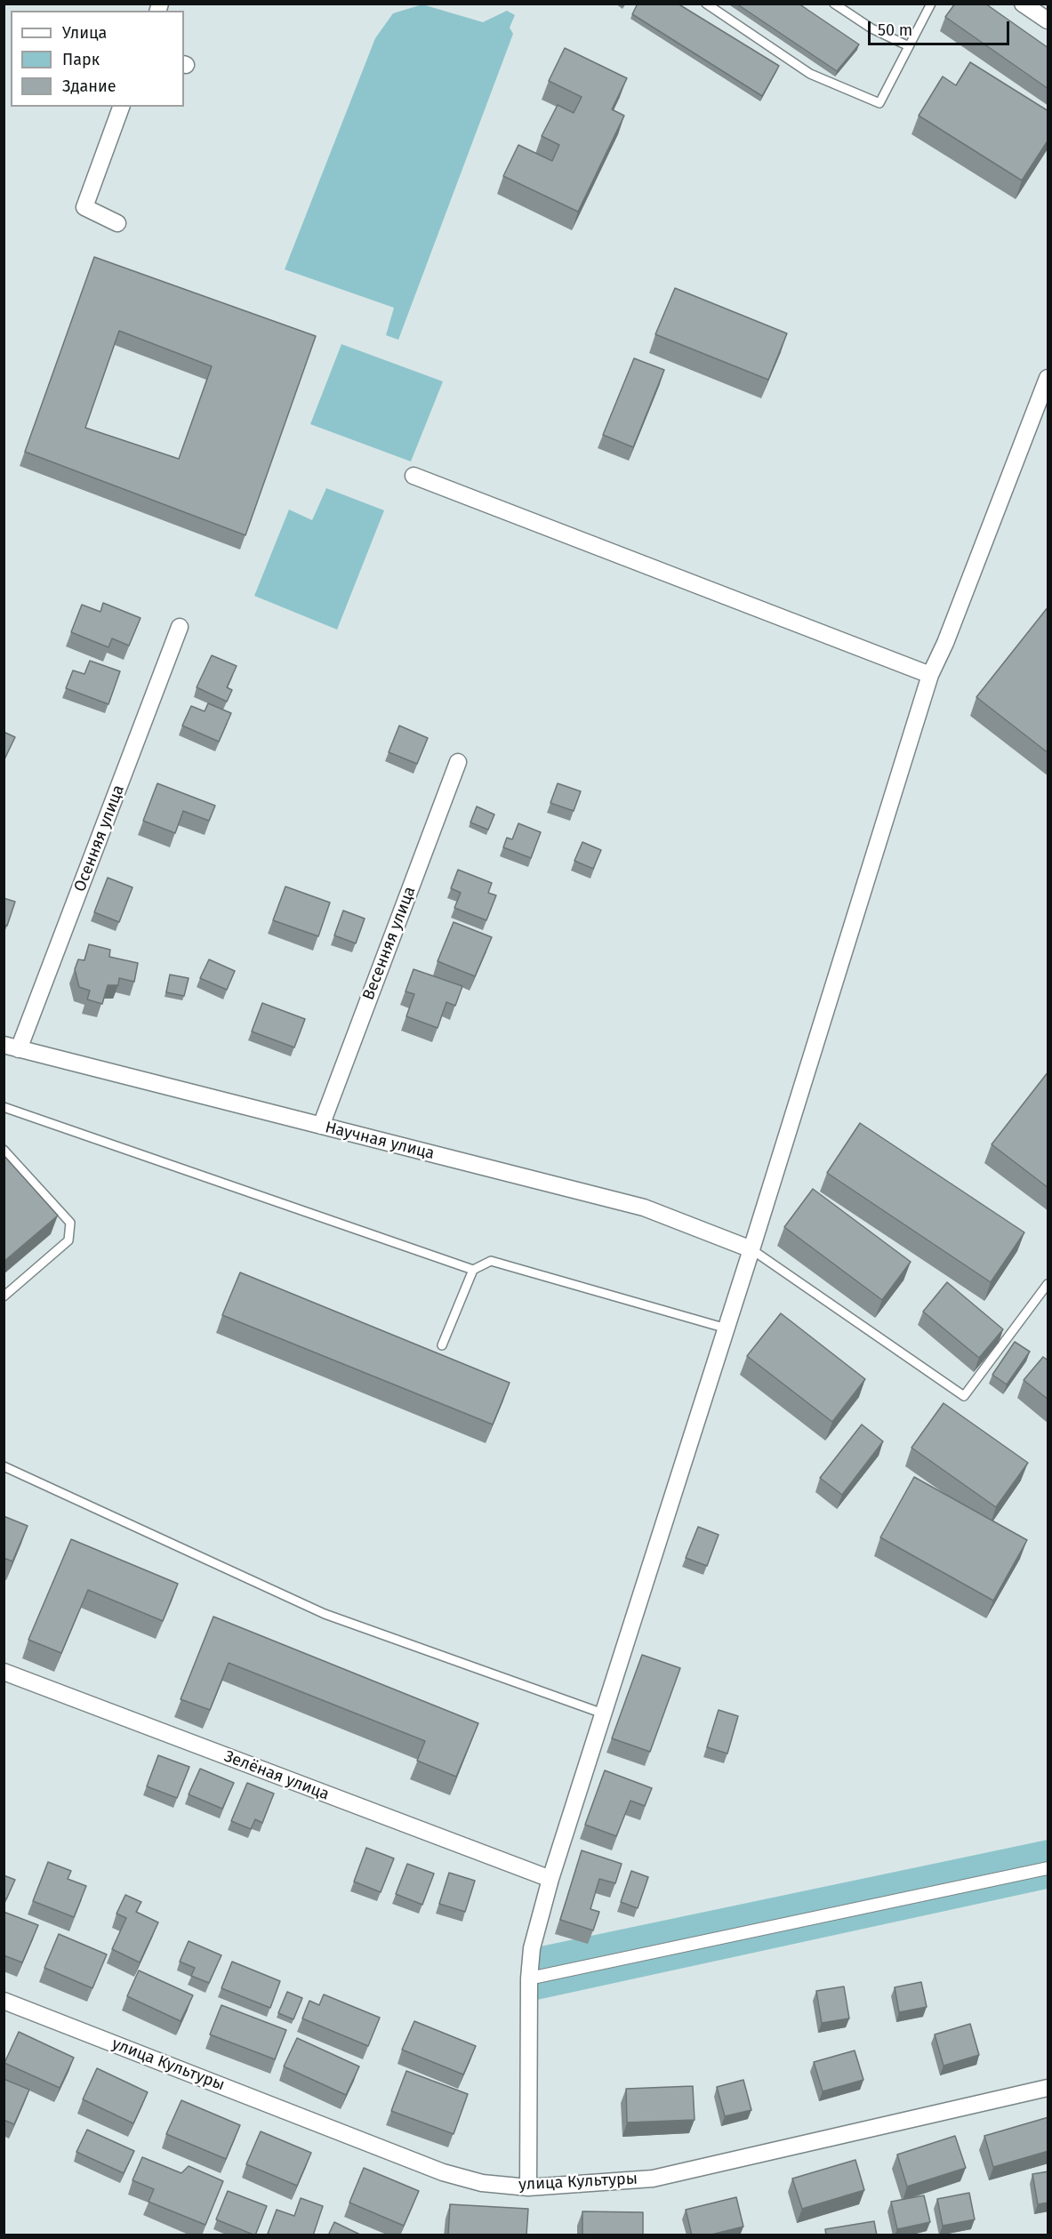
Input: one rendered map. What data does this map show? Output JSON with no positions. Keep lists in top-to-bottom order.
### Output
{
  "streets": {
    "street": [
      "Осенняя улица",
      "Весенняя улица",
      "Научная улица",
      "Зелёная улица",
      "улица Культуры"
    ]
  },
  "crossings": [
    ["Осенняя улица", "Научная улица"],
    ["Весенняя улица", "Научная улица"]
  ],
  "legend": ["Улица", "Парк", "Здание"],
  "scale_bar": "50 m"
}
